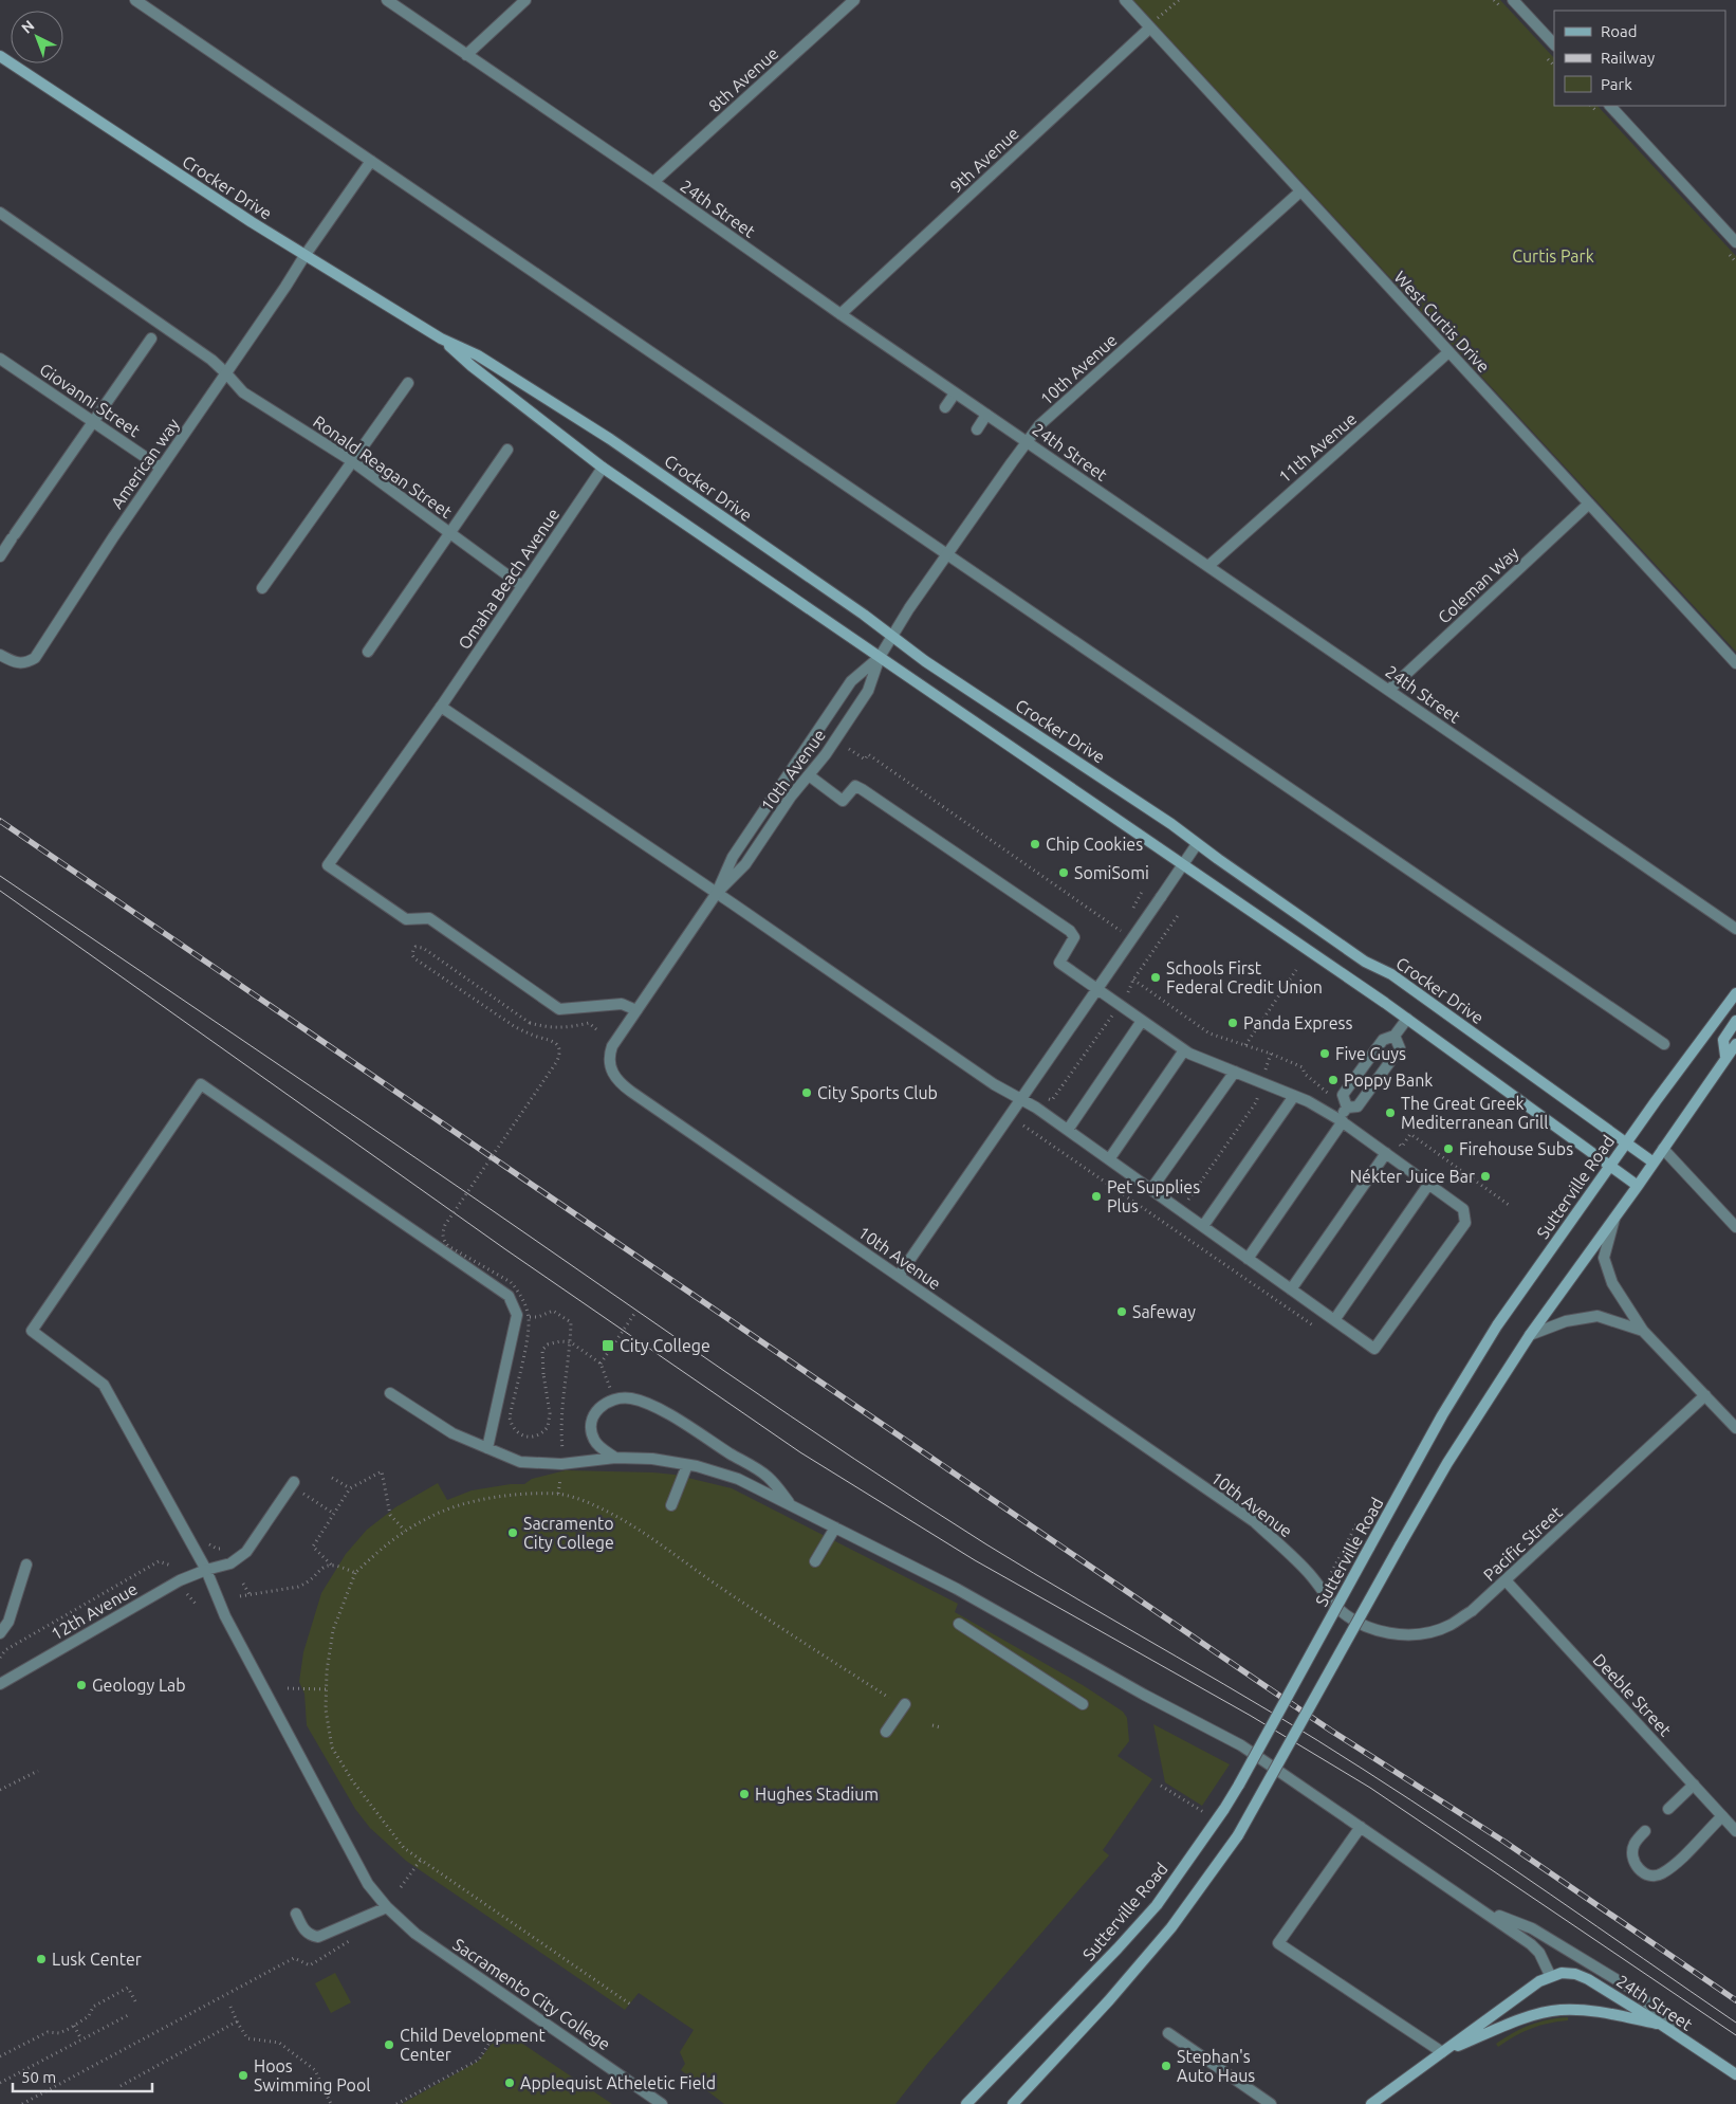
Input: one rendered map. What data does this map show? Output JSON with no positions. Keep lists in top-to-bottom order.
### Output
{
  "streets": {
    "street": [
      "8th Avenue",
      "9th Avenue",
      "Crocker Drive",
      "24th Street",
      "West Curtis Drive",
      "10th Avenue",
      "Giovanni Street",
      "11th Avenue",
      "American way",
      "Ronald Reagan Street",
      "Omaha Beach Avenue",
      "Coleman Way",
      "Sutterville Road",
      "Pacific Street",
      "12th Avenue",
      "Deeble Street",
      "Sacramento City College"
    ]
  },
  "crossings": [
    ["8th Avenue", "24th Street"],
    ["9th Avenue", "24th Street"],
    ["9th Avenue", "West Curtis Drive"],
    ["Crocker Drive", "10th Avenue"],
    ["Crocker Drive", "American way"],
    ["Crocker Drive", "Omaha Beach Avenue"],
    ["Crocker Drive", "Sutterville Road"],
    ["24th Street", "10th Avenue"],
    ["24th Street", "11th Avenue"],
    ["24th Street", "Coleman Way"],
    ["West Curtis Drive", "10th Avenue"],
    ["West Curtis Drive", "11th Avenue"],
    ["West Curtis Drive", "Coleman Way"],
    ["10th Avenue", "Omaha Beach Avenue"],
    ["10th Avenue", "Pacific Street"],
    ["Giovanni Street", "American way"],
    ["American way", "Ronald Reagan Street"],
    ["Ronald Reagan Street", "Omaha Beach Avenue"],
    ["Pacific Street", "Deeble Street"],
    ["12th Avenue", "Sacramento City College"]
  ],
  "parks": ["Curtis Park"],
  "places": {
    "other": [
      "Chip Cookies",
      "SomiSomi",
      "Schools First Federal Credit Union",
      "Panda Express",
      "Five Guys",
      "Poppy Bank",
      "City Sports Club",
      "The Great Greek Mediterranean Grill",
      "Firehouse Subs",
      "Nékter Juice Bar",
      "Pet Supplies Plus",
      "Safeway",
      "Sacramento City College",
      "Geology Lab",
      "Hughes Stadium",
      "Lusk Center",
      "Child Development Center",
      "Stephan's Auto Haus",
      "Hoos Swimming Pool",
      "Applequist Atheletic Field"
    ],
    "transit": ["City College"]
  },
  "legend": ["Road", "Railway", "Park"],
  "scale_bar": "50 m",
  "north": "top left"
}
